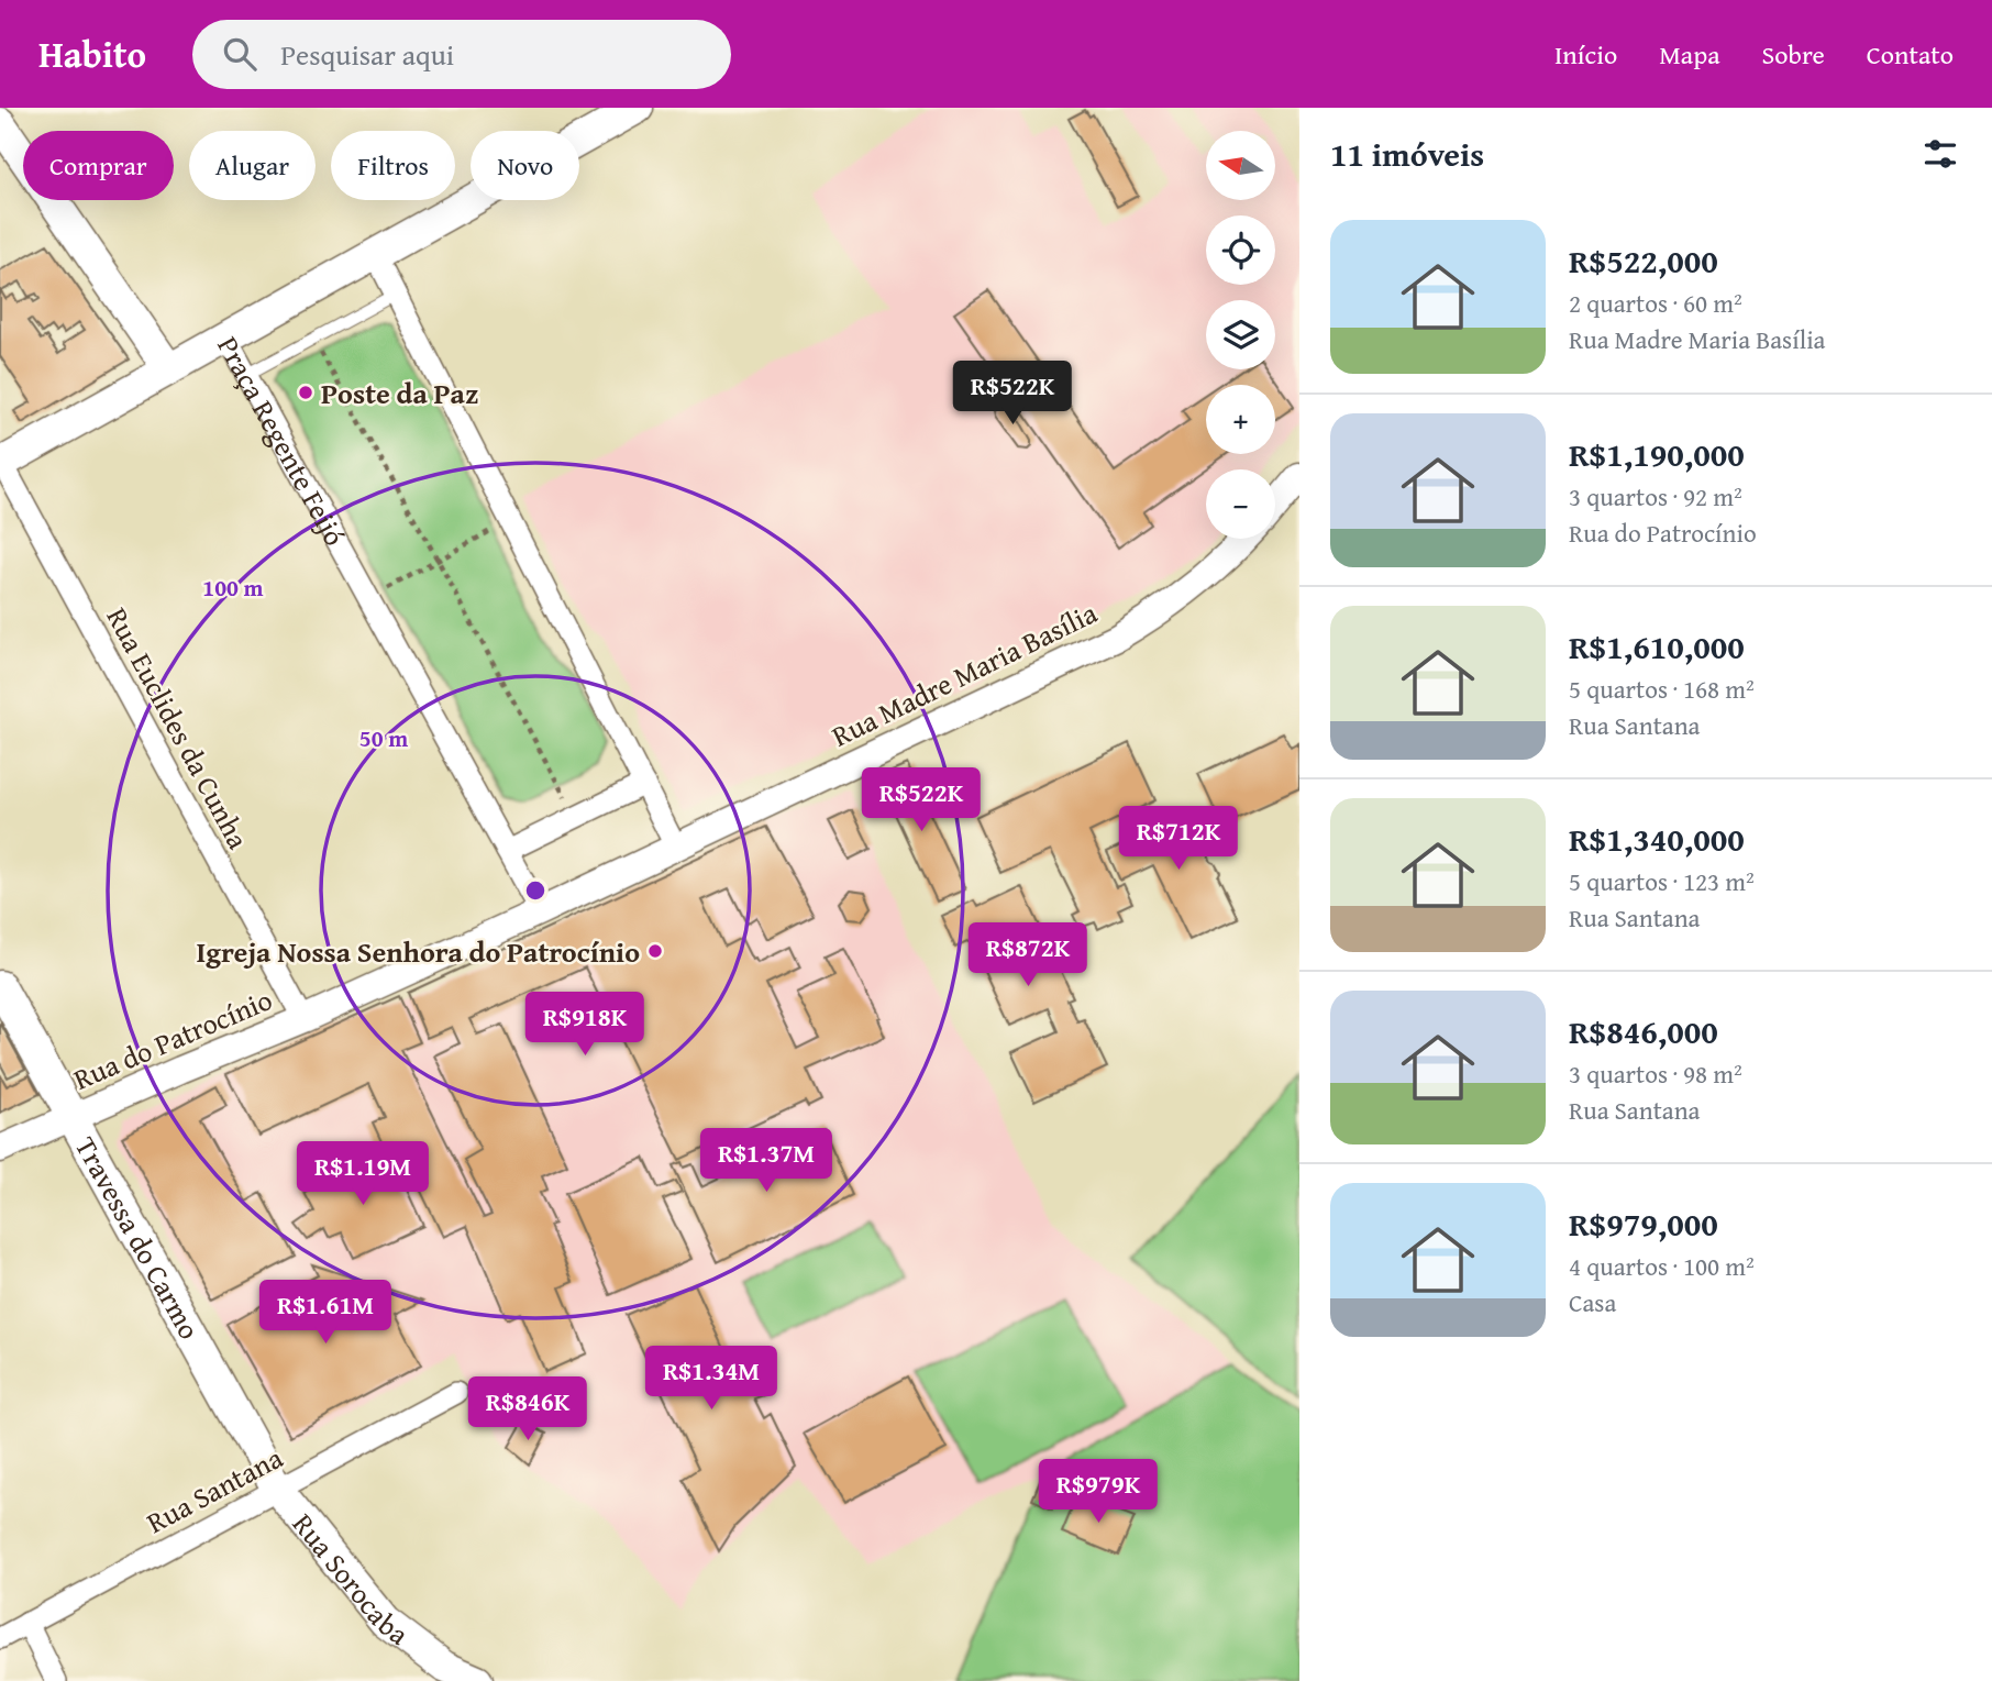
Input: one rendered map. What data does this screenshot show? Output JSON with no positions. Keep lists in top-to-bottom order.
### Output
{
  "streets": {
    "main road": ["Praça Regente Feijó", "Travessa do Carmo", "Rua Sorocaba"],
    "street": [
      "Rua Madre Maria Basília",
      "Rua Euclides da Cunha",
      "Rua do Patrocínio",
      "Rua Santana"
    ]
  },
  "crossings": [
    ["Praça Regente Feijó", "Rua do Patrocínio"],
    ["Rua Euclides da Cunha", "Rua do Patrocínio"],
    ["Rua do Patrocínio", "Travessa do Carmo"],
    ["Travessa do Carmo", "Rua Santana"],
    ["Travessa do Carmo", "Rua Sorocaba"],
    ["Rua Santana", "Rua Sorocaba"]
  ],
  "places": ["Poste da Paz", "Igreja Nossa Senhora do Patrocínio"],
  "north": "left",
  "page": {
    "header": "Habito",
    "search": "Pesquisar aqui",
    "nav": [
      "Início",
      "Mapa",
      "Sobre",
      "Contato"
    ],
    "heading": "11 imóveis",
    "map_buttons": ["+", "−"],
    "chip": [
      "Comprar",
      "Alugar",
      "Filtros",
      "Novo"
    ],
    "list": [
      {
        "name": "R$522,000",
        "note": "2 quartos · 60 m² · Rua Madre Maria Basília"
      },
      {
        "name": "R$1,190,000",
        "note": "3 quartos · 92 m² · Rua do Patrocínio"
      },
      {
        "name": "R$1,610,000",
        "note": "5 quartos · 168 m² · Rua Santana"
      },
      {
        "name": "R$1,340,000",
        "note": "5 quartos · 123 m² · Rua Santana"
      },
      {
        "name": "R$846,000",
        "note": "3 quartos · 98 m² · Rua Santana"
      },
      {
        "name": "R$979,000",
        "note": "4 quartos · 100 m² · Casa"
      }
    ],
    "price": [
      "R$522K",
      "R$522K",
      "R$712K",
      "R$872K",
      "R$918K",
      "R$1.37M",
      "R$1.19M",
      "R$1.61M",
      "R$1.34M",
      "R$846K",
      "R$979K"
    ]
  },
  "rings": ["100 m", "50 m"]
}
